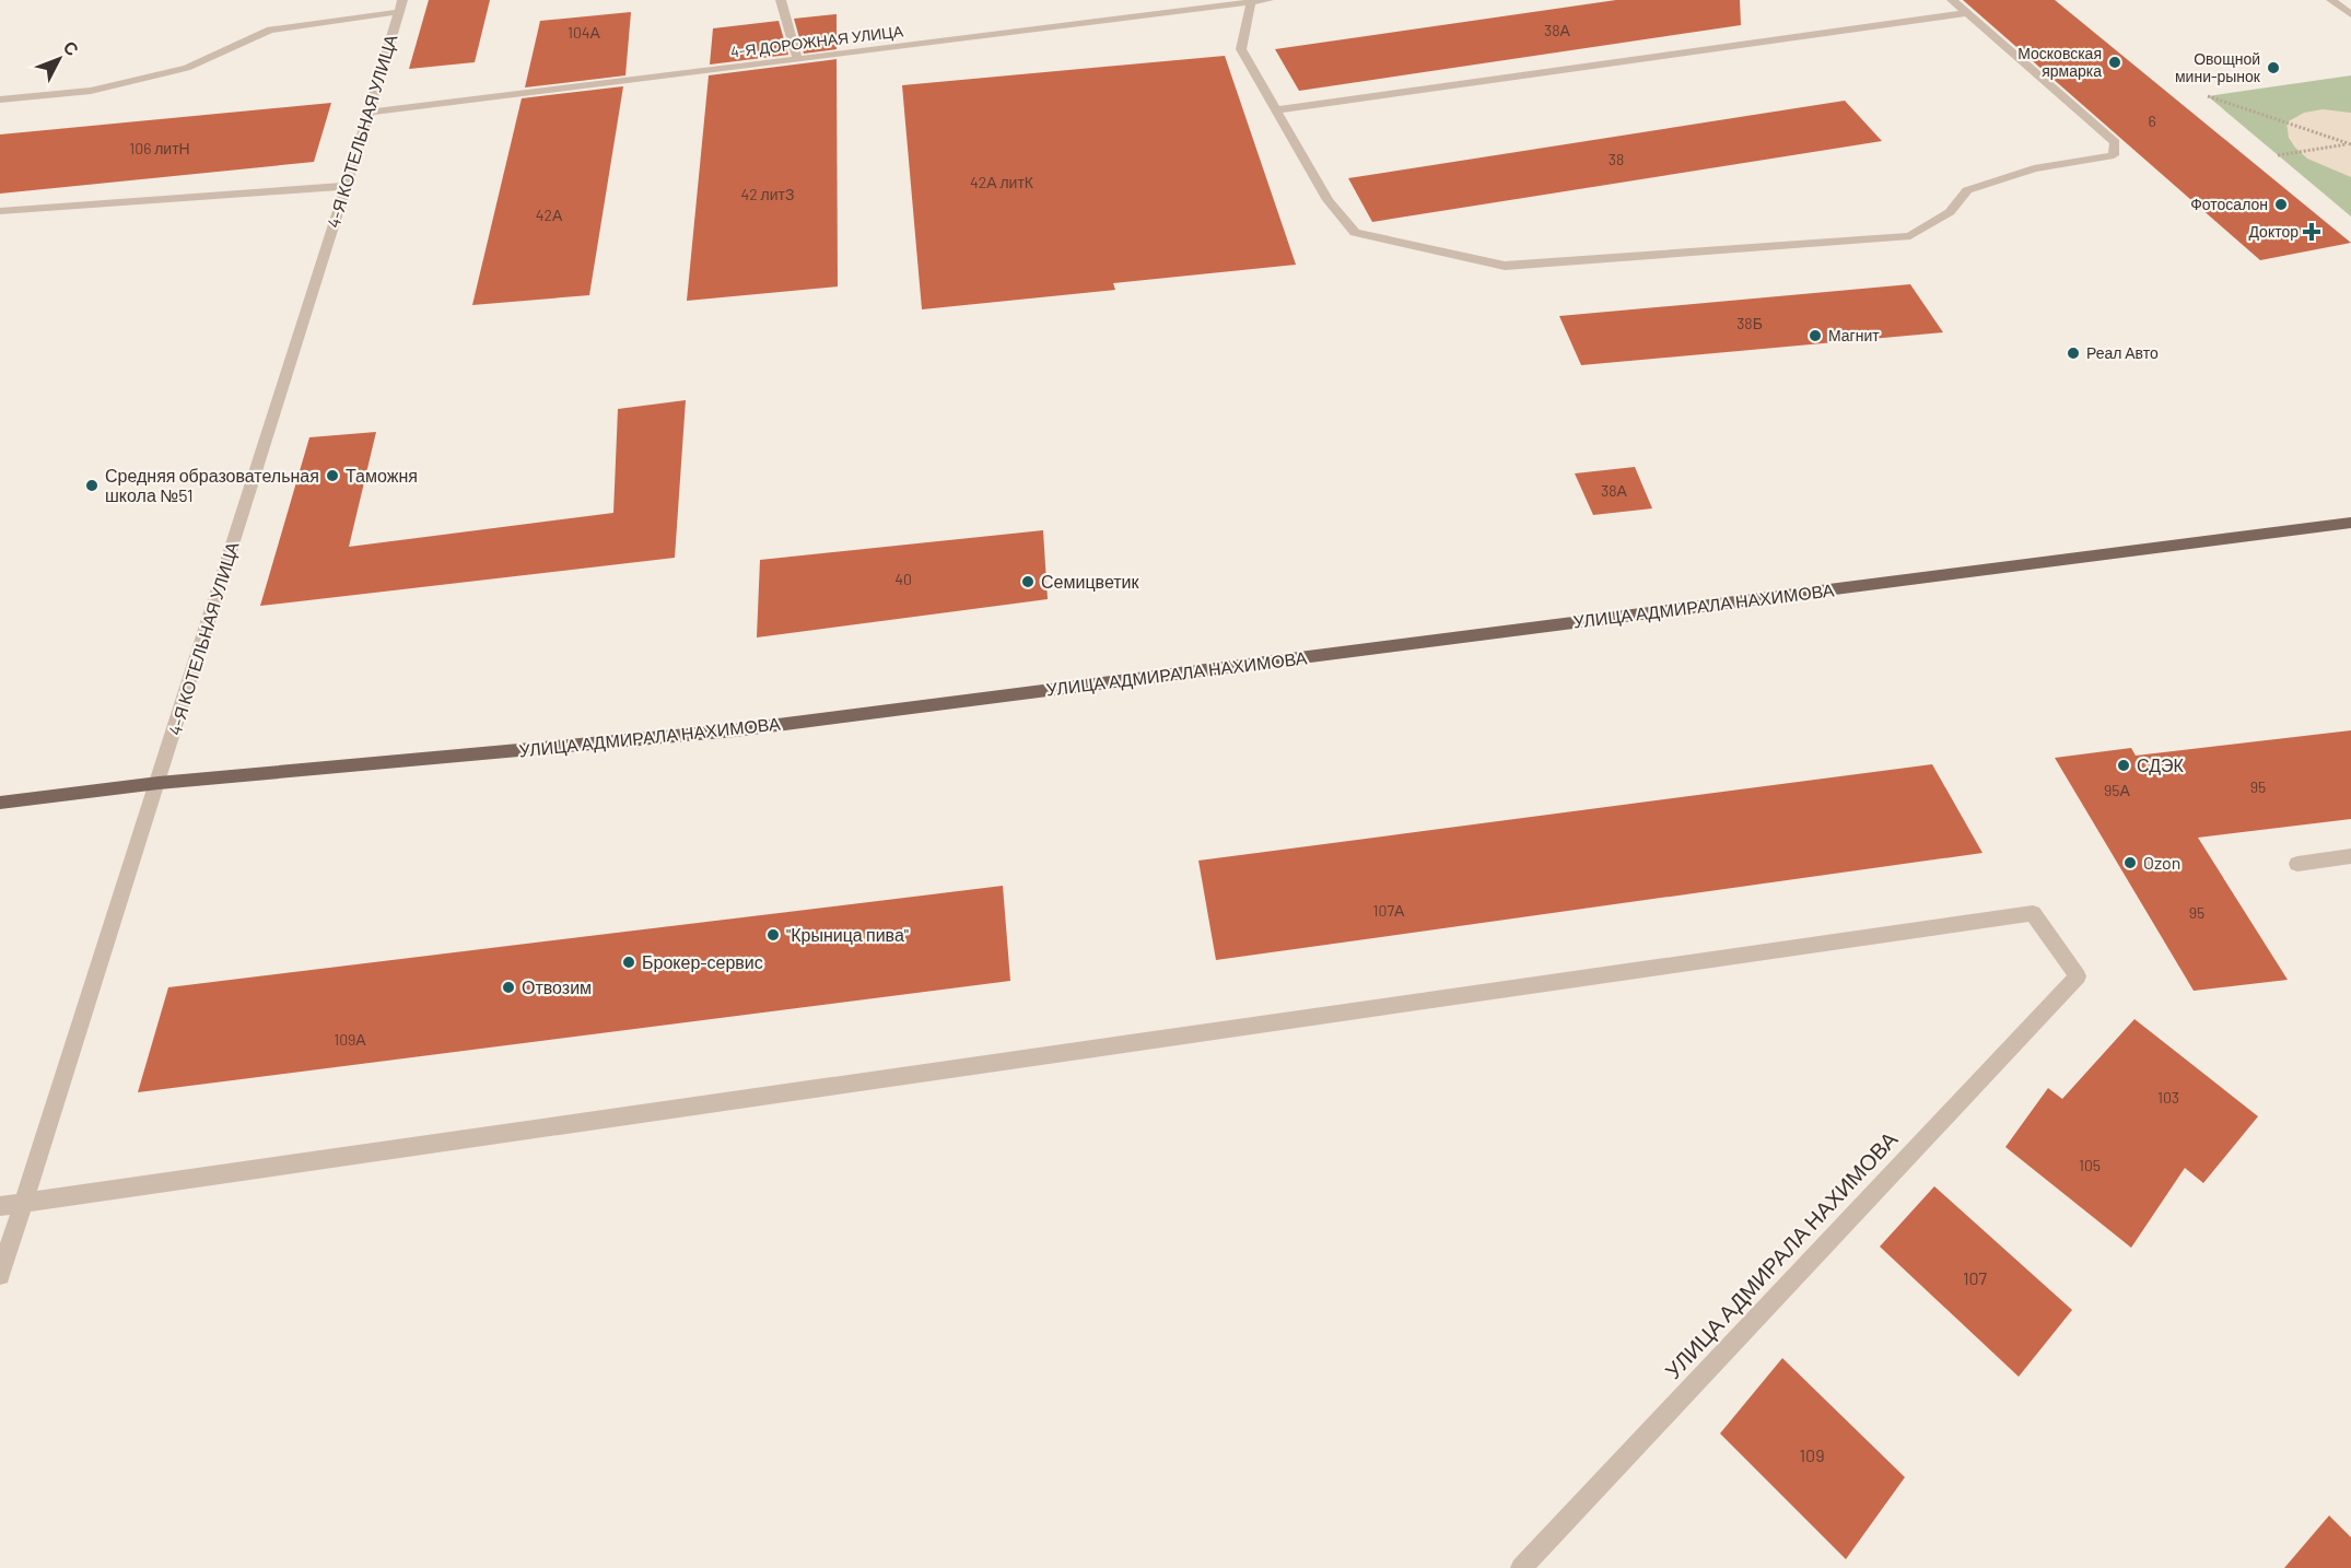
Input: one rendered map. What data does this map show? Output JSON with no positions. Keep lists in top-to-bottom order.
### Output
{
  "streets": {
    "main road": ["УЛИЦА АДМИРАЛА НАХИМОВА"],
    "street": ["4-Я ДОРОЖНАЯ УЛИЦА", "4-Я КОТЕЛЬНАЯ УЛИЦА"]
  },
  "crossings": [
    ["4-Я ДОРОЖНАЯ УЛИЦА", "4-Я КОТЕЛЬНАЯ УЛИЦА"],
    ["4-Я КОТЕЛЬНАЯ УЛИЦА", "УЛИЦА АДМИРАЛА НАХИМОВА"]
  ],
  "places": {
    "other": [
      "Московская ярмарка",
      "Овощной мини-рынок",
      "Фотосалон",
      "Магнит",
      "Реал Авто",
      "Таможня",
      "Средняя образовательная школа №51",
      "Семицветик",
      "СДЭК",
      "Ozon",
      "\"Крыница пива\"",
      "Брокер-сервис",
      "Отвозим"
    ],
    "health": ["Доктор"]
  },
  "house_numbers": [
    "38А",
    "104А",
    "6",
    "106 литН",
    "38",
    "42А литК",
    "42 литЗ",
    "42А",
    "38Б",
    "38А",
    "40",
    "95",
    "95А",
    "107А",
    "95",
    "109А",
    "103",
    "105",
    "107",
    "109"
  ],
  "north": "top right"
}
